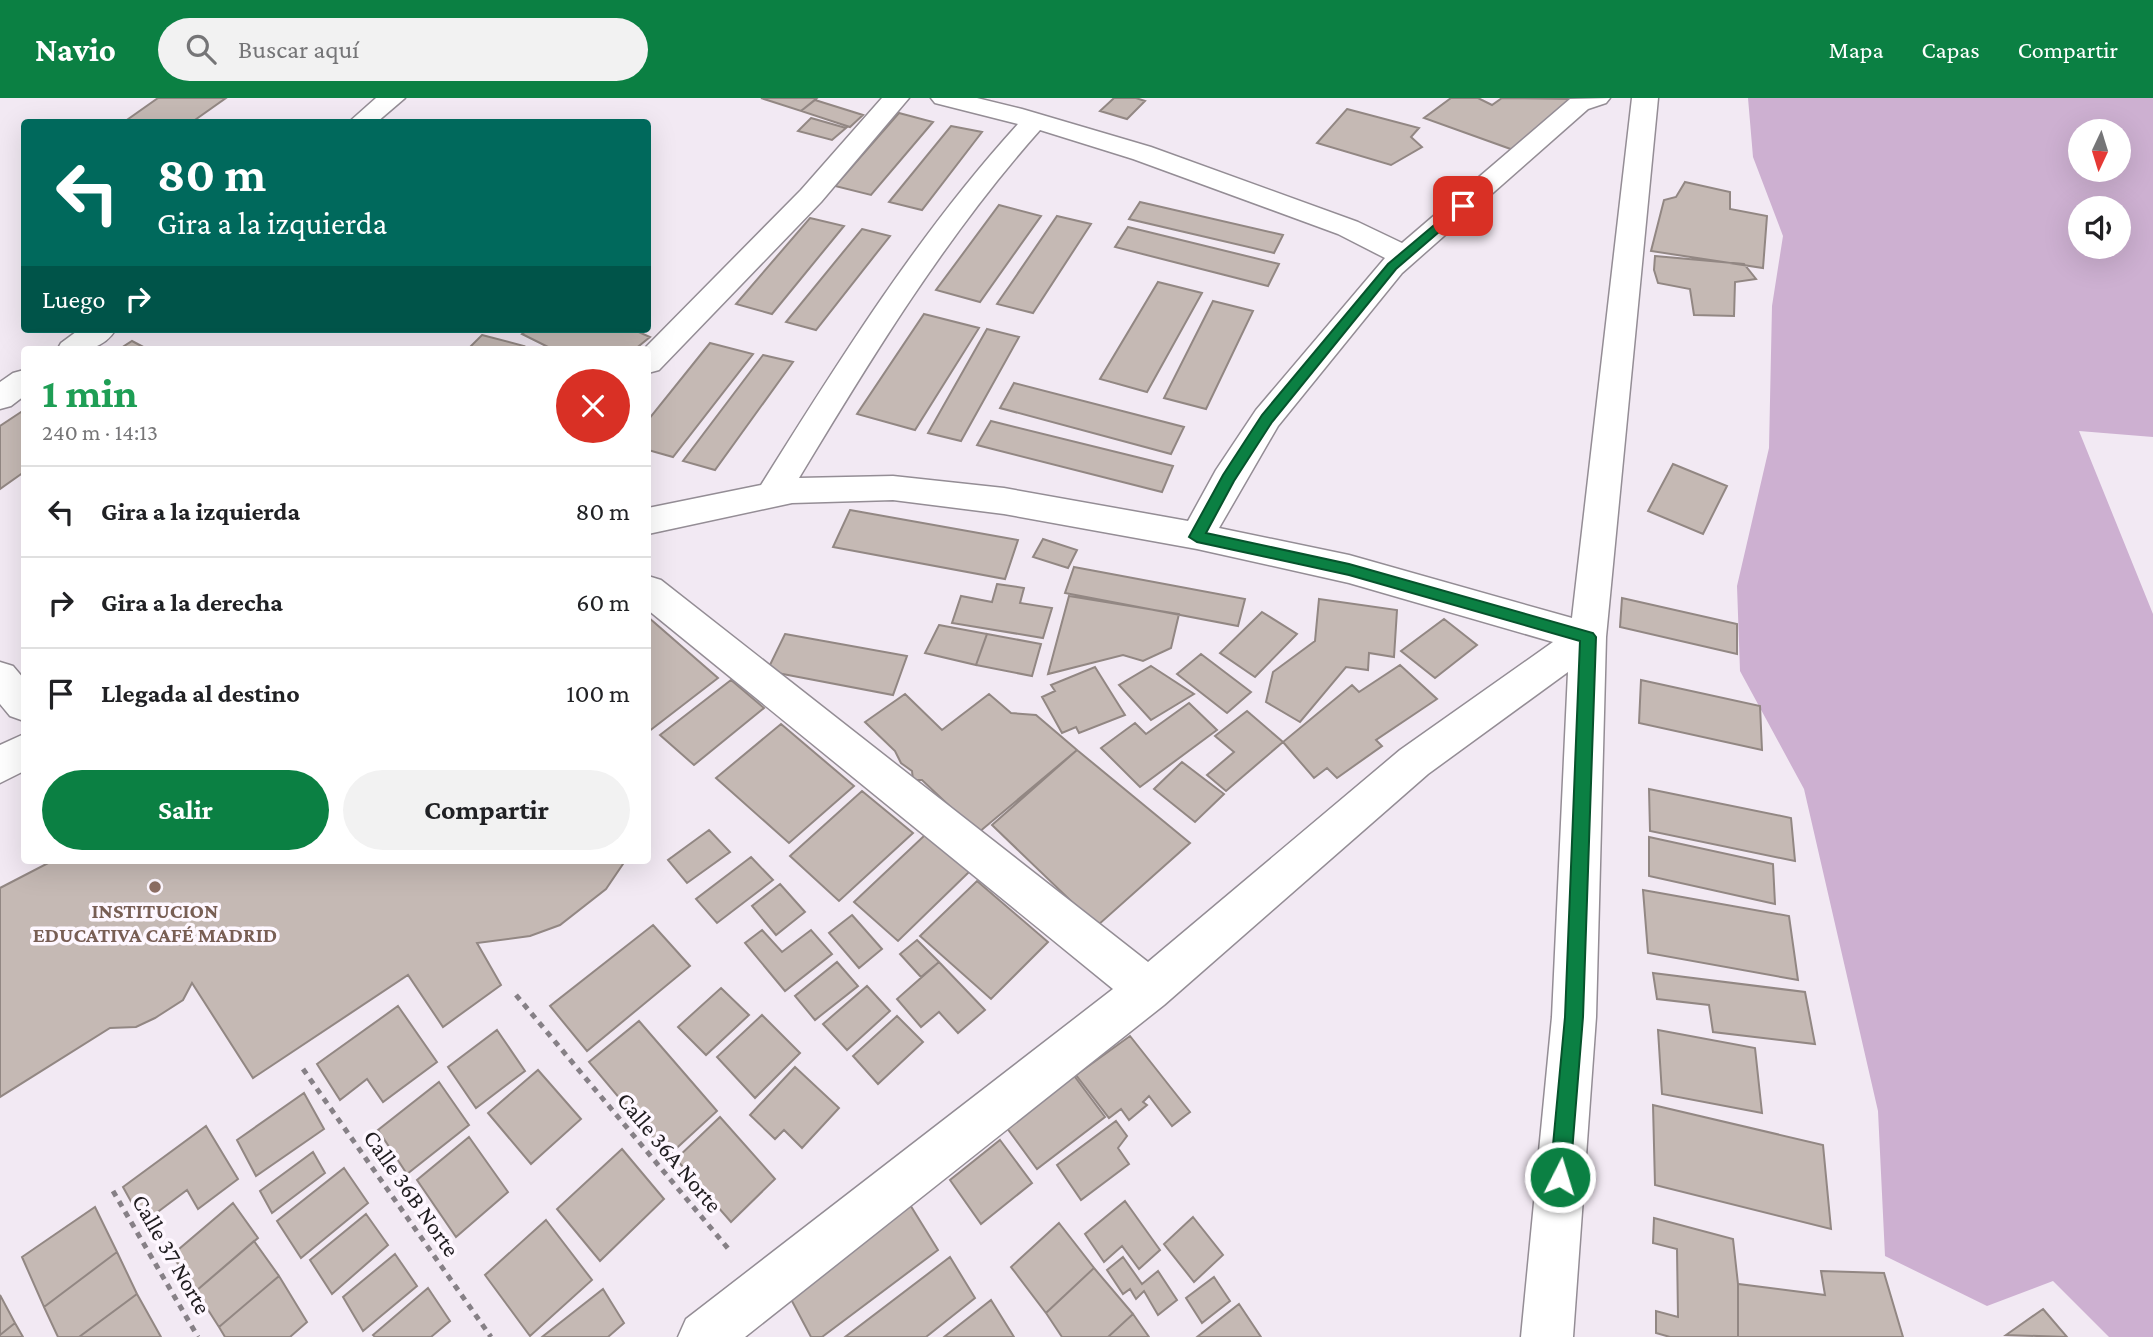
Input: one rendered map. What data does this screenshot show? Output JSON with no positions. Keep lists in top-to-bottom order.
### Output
{
  "streets": {
    "path": ["Calle 36A Norte", "Calle 36B Norte", "Calle 37 Norte"]
  },
  "places": ["INSTITUCION EDUCATIVA CAFÉ MADRID"],
  "north": "bottom",
  "page": {
    "header": "Navio",
    "search": "Buscar aquí",
    "nav": ["Mapa", "Capas", "Compartir"],
    "turn": ["80 m", "Gira a la izquierda"],
    "then": "Luego",
    "heading": ["1 min", "240 m · 14:13"],
    "list": [
      {
        "name": "Gira a la izquierda",
        "value": "80 m"
      },
      {
        "name": "Gira a la derecha",
        "value": "60 m"
      },
      {
        "name": "Llegada al destino",
        "value": "100 m"
      }
    ],
    "buttons": ["Salir", "Compartir"]
  }
}
